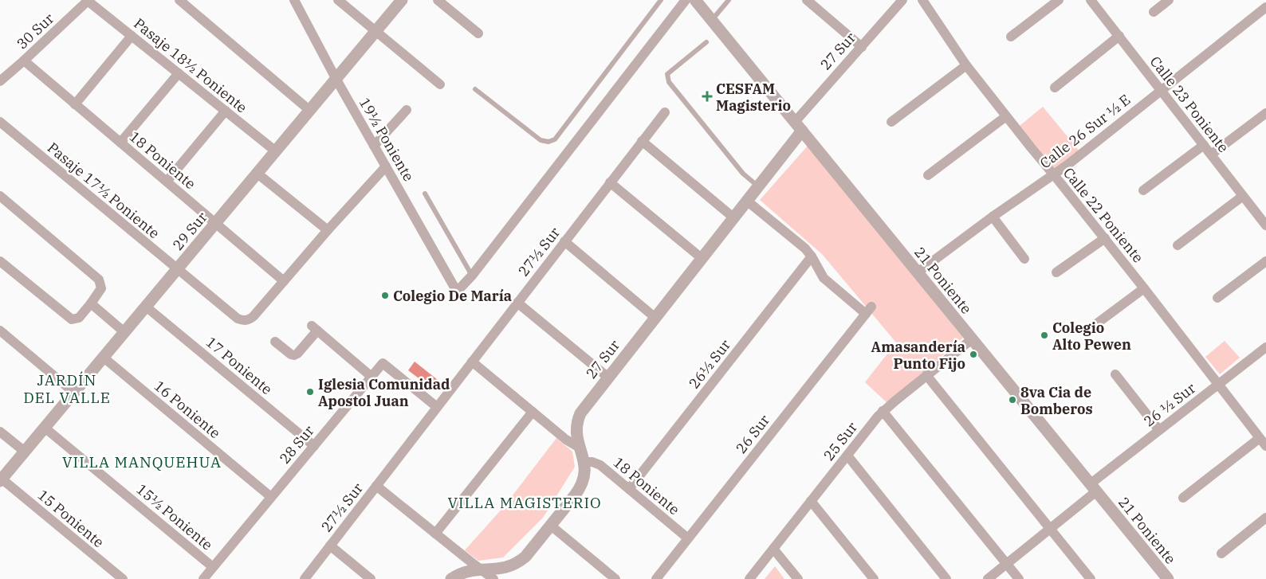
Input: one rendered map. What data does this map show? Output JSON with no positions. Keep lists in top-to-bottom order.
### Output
{
  "streets": {
    "street": [
      "30 Sur",
      "27 Sur",
      "Pasaje 18½ Poniente",
      "Calle 23 Poniente",
      "Calle 26 Sur ½ E",
      "19½ Poniente",
      "18 Poniente",
      "Pasaje 17½ Poniente",
      "Calle 22 Poniente",
      "29 Sur",
      "27½ Sur",
      "21 Poniente",
      "26½ Sur",
      "17 Poniente",
      "26 ½ Sur",
      "16 Poniente",
      "26 Sur",
      "25 Sur",
      "28 Sur",
      "15½ Poniente",
      "15 Poniente"
    ]
  },
  "crossings": [
    ["30 Sur", "Pasaje 18½ Poniente"],
    ["30 Sur", "18 Poniente"],
    ["27 Sur", "18 Poniente"],
    ["27 Sur", "21 Poniente"],
    ["Pasaje 18½ Poniente", "29 Sur"],
    ["Calle 23 Poniente", "Calle 26 Sur ½ E"],
    ["Calle 26 Sur ½ E", "Calle 22 Poniente"],
    ["Calle 26 Sur ½ E", "21 Poniente"],
    ["19½ Poniente", "29 Sur"],
    ["18 Poniente", "Pasaje 17½ Poniente"],
    ["18 Poniente", "29 Sur"],
    ["18 Poniente", "26½ Sur"],
    ["18 Poniente", "26 Sur"],
    ["Pasaje 17½ Poniente", "29 Sur"],
    ["Calle 22 Poniente", "26 ½ Sur"],
    ["29 Sur", "17 Poniente"],
    ["29 Sur", "16 Poniente"],
    ["29 Sur", "15½ Poniente"],
    ["29 Sur", "15 Poniente"],
    ["27½ Sur", "28 Sur"],
    ["21 Poniente", "26 ½ Sur"],
    ["21 Poniente", "25 Sur"],
    ["26½ Sur", "26 Sur"],
    ["17 Poniente", "28 Sur"],
    ["16 Poniente", "28 Sur"],
    ["28 Sur", "15½ Poniente"]
  ],
  "districts": ["JARDÍN DEL VALLE", "VILLA MANQUEHUA", "VILLA MAGISTERIO"],
  "places": {
    "health": ["CESFAM Magisterio"],
    "other": [
      "Colegio De María",
      "Colegio Alto Pewen",
      "Amasandería Punto Fijo",
      "Iglesia Comunidad Apostol Juan",
      "8va Cia de Bomberos"
    ]
  }
}
